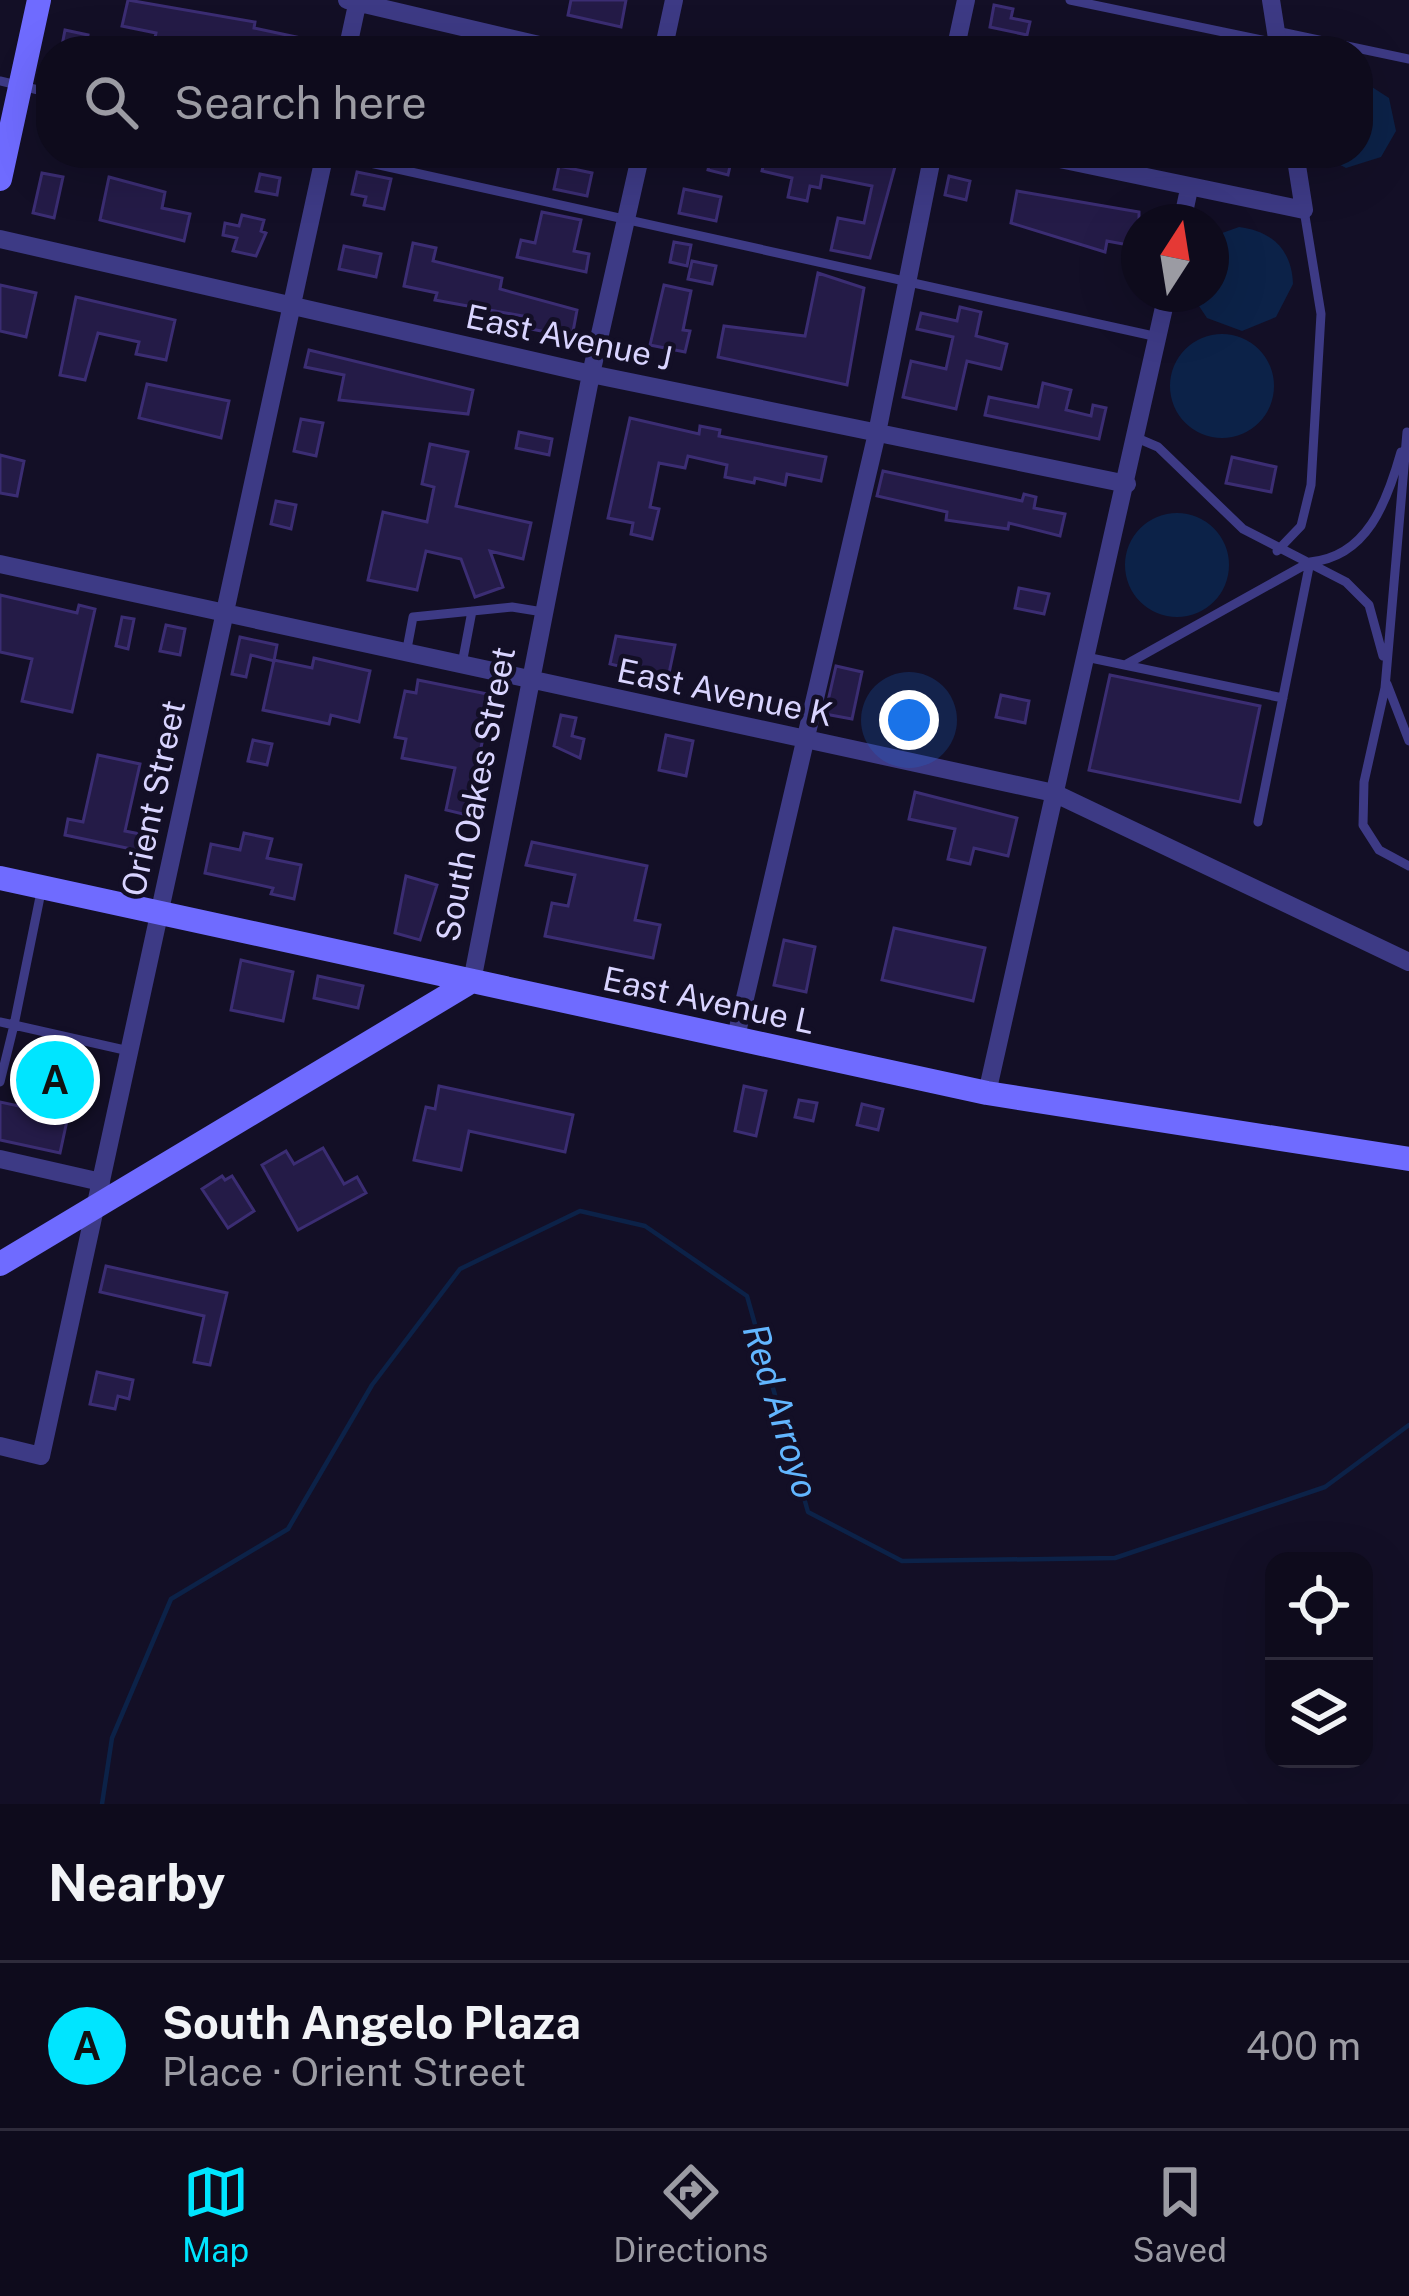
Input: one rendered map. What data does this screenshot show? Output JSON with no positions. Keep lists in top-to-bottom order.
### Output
{
  "streets": {
    "main road": ["South Oakes Street", "East Avenue L"],
    "street": ["East Avenue J", "East Avenue K", "Orient Street"]
  },
  "crossings": [
    ["East Avenue J", "South Oakes Street"],
    ["East Avenue J", "Orient Street"],
    ["East Avenue K", "South Oakes Street"],
    ["East Avenue K", "Orient Street"],
    ["South Oakes Street", "Orient Street"],
    ["South Oakes Street", "East Avenue L"],
    ["Orient Street", "East Avenue L"]
  ],
  "water": ["Red Arroyo"],
  "north": "top",
  "page": {
    "search": "Search here",
    "pins": "A",
    "heading": "Nearby",
    "list": [
      {
        "mark": "A",
        "name": "South Angelo Plaza",
        "note": "Place · Orient Street",
        "value": "400 m"
      }
    ],
    "nav": ["Map", "Directions", "Saved"]
  }
}
